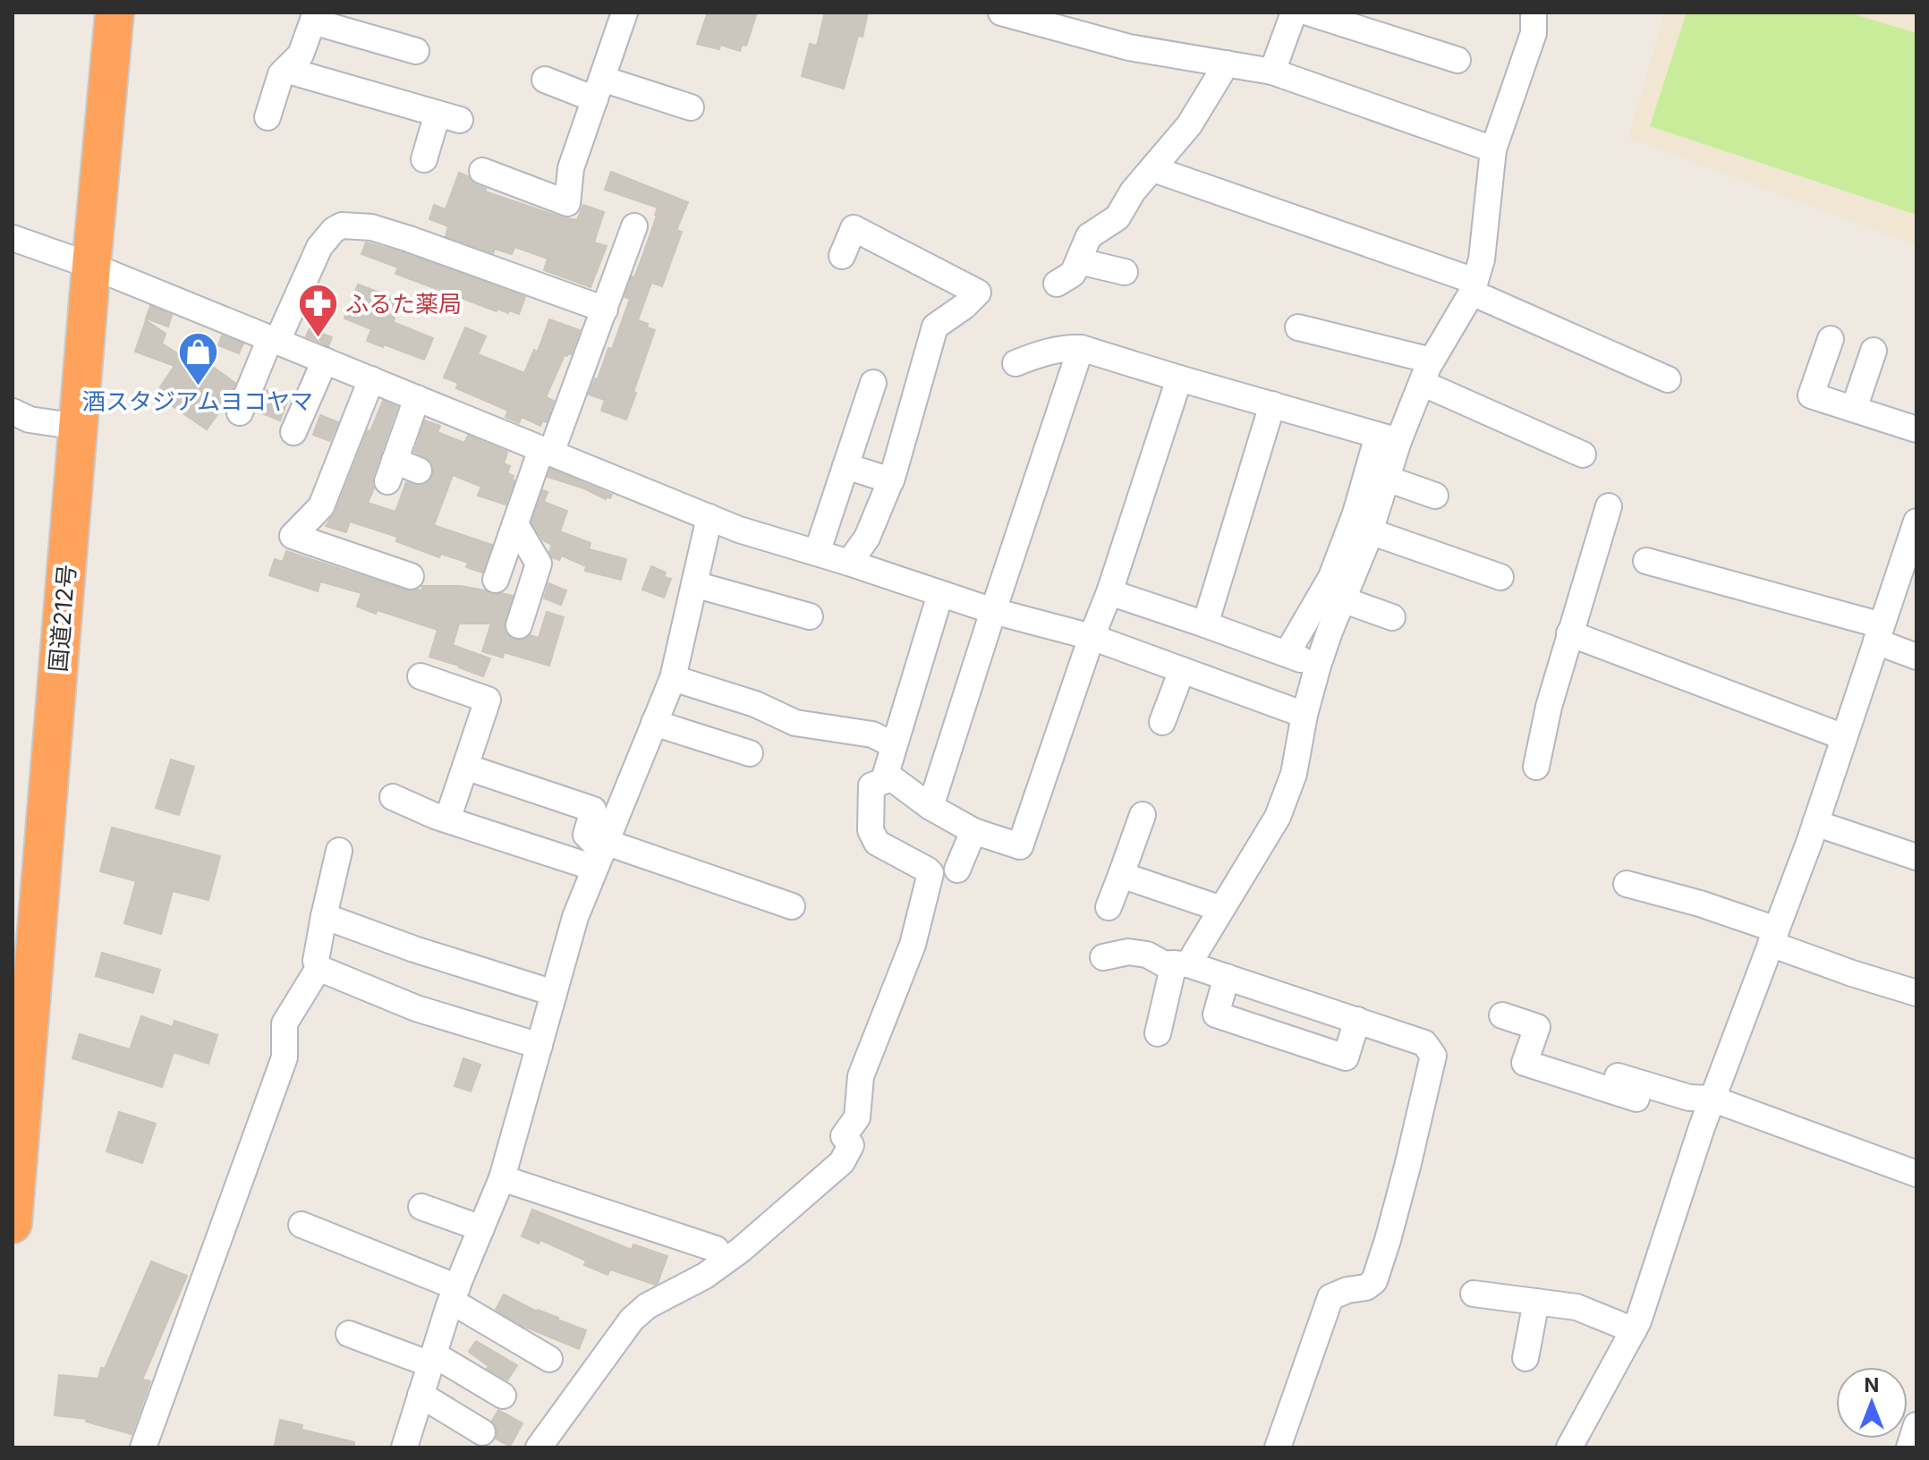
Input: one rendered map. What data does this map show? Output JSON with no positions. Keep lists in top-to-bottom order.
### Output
{
  "streets": {
    "highway": ["国道212号"]
  },
  "places": {
    "pharmacy": ["ふるた薬局"],
    "shop": ["酒スタジアムヨコヤマ"]
  },
  "north": "top"
}
